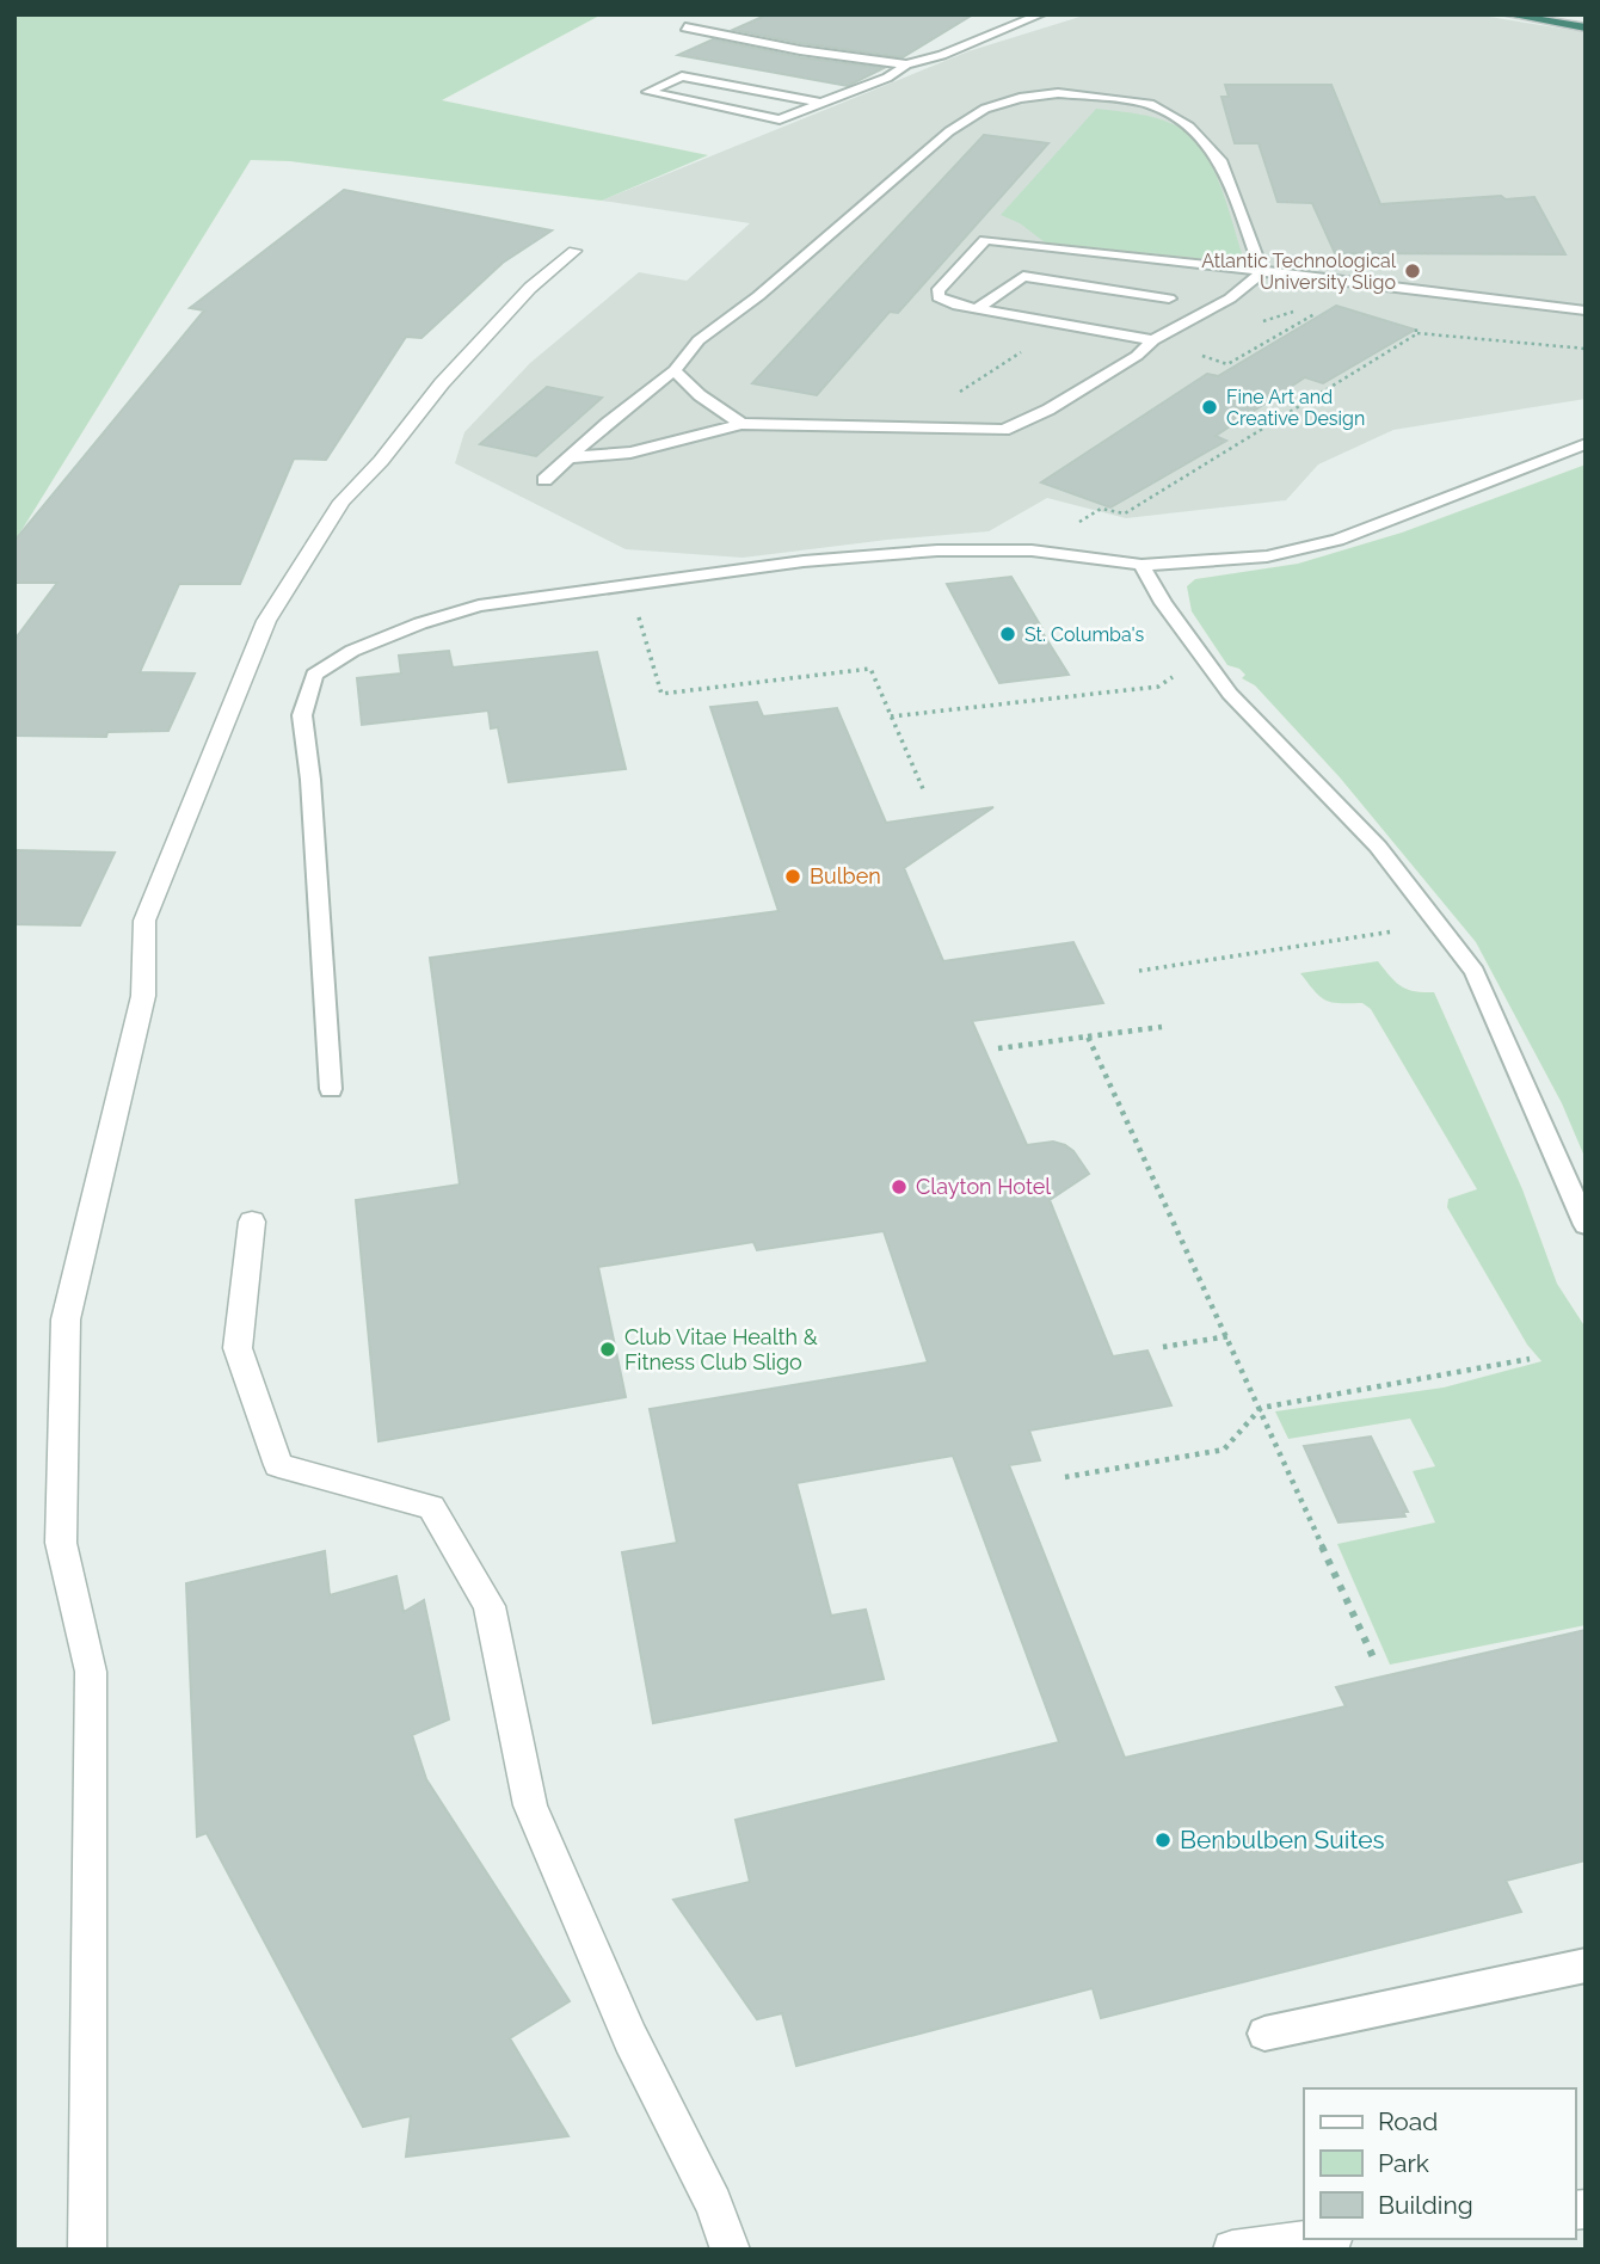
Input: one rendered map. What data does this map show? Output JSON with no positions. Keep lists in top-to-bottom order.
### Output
{
  "places": [
    "Atlantic Technological University Sligo",
    "Fine Art and Creative Design",
    "St. Columba's",
    "Bulben",
    "Clayton Hotel",
    "Club Vitae Health & Fitness Club Sligo",
    "Benbulben Suites"
  ],
  "legend": ["Road", "Park", "Building"]
}
